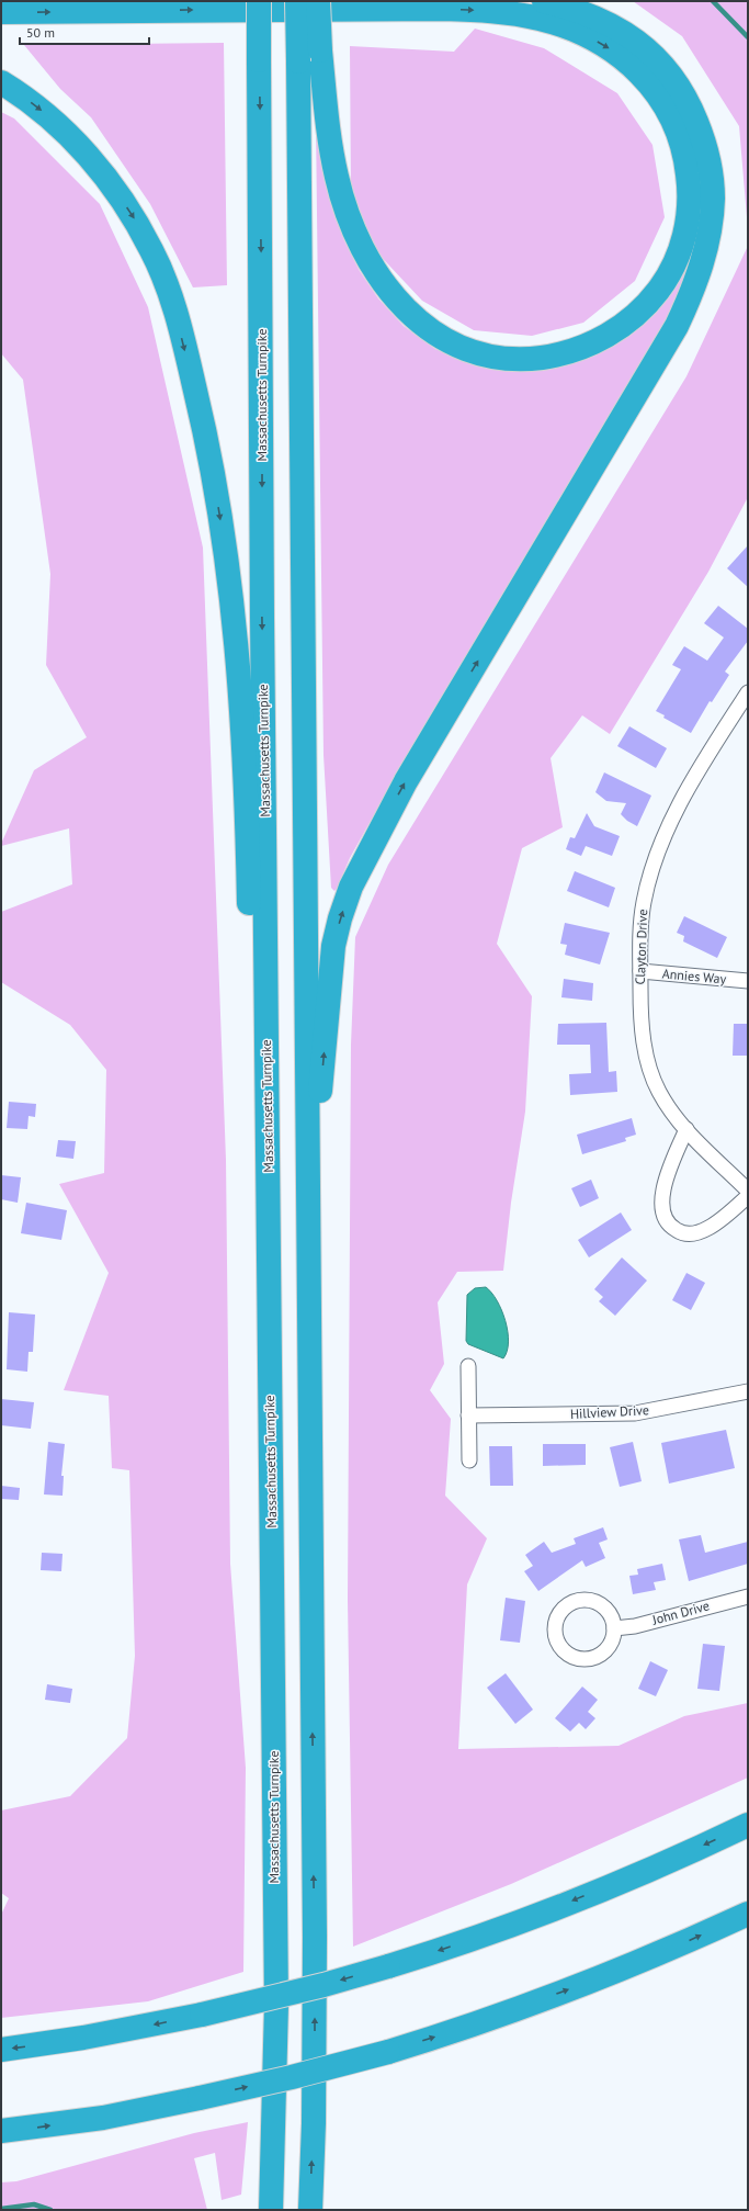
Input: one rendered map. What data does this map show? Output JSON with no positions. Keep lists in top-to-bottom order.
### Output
{
  "streets": {
    "highway": ["Massachusetts Turnpike"],
    "street": [
      "Clayton Drive",
      "Annies Way",
      "Hillview Drive",
      "John Drive"
    ]
  },
  "crossings": [
    ["Clayton Drive", "Annies Way"]
  ],
  "scale_bar": "50 m"
}
